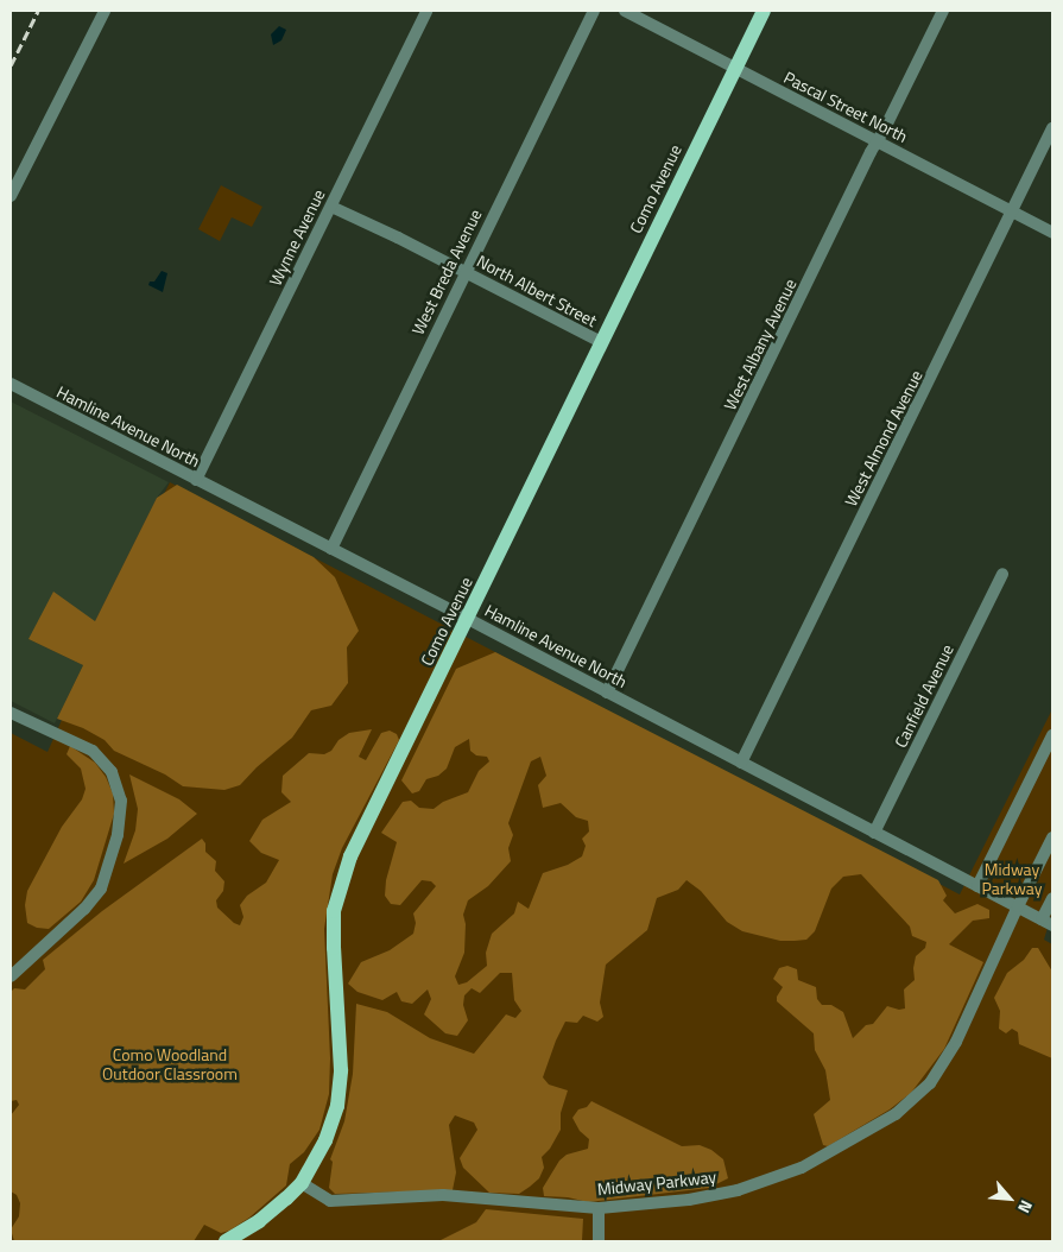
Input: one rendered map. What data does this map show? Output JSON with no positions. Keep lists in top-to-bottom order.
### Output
{
  "streets": {
    "main road": ["Como Avenue"],
    "street": [
      "Pascal Street North",
      "Wynne Avenue",
      "West Breda Avenue",
      "North Albert Street",
      "West Albany Avenue",
      "Hamline Avenue North",
      "West Almond Avenue",
      "Canfield Avenue",
      "Midway Parkway"
    ]
  },
  "crossings": [
    ["Pascal Street North", "Como Avenue"],
    ["Pascal Street North", "West Albany Avenue"],
    ["Pascal Street North", "West Almond Avenue"],
    ["Como Avenue", "North Albert Street"],
    ["Como Avenue", "Hamline Avenue North"],
    ["Como Avenue", "Midway Parkway"],
    ["Wynne Avenue", "North Albert Street"],
    ["Wynne Avenue", "Hamline Avenue North"],
    ["West Breda Avenue", "North Albert Street"],
    ["West Breda Avenue", "Hamline Avenue North"],
    ["West Albany Avenue", "Hamline Avenue North"],
    ["Hamline Avenue North", "West Almond Avenue"],
    ["Hamline Avenue North", "Canfield Avenue"],
    ["Hamline Avenue North", "Midway Parkway"]
  ],
  "parks": ["Midway Parkway", "Como Woodland Outdoor Classroom"],
  "north": "bottom right"
}
